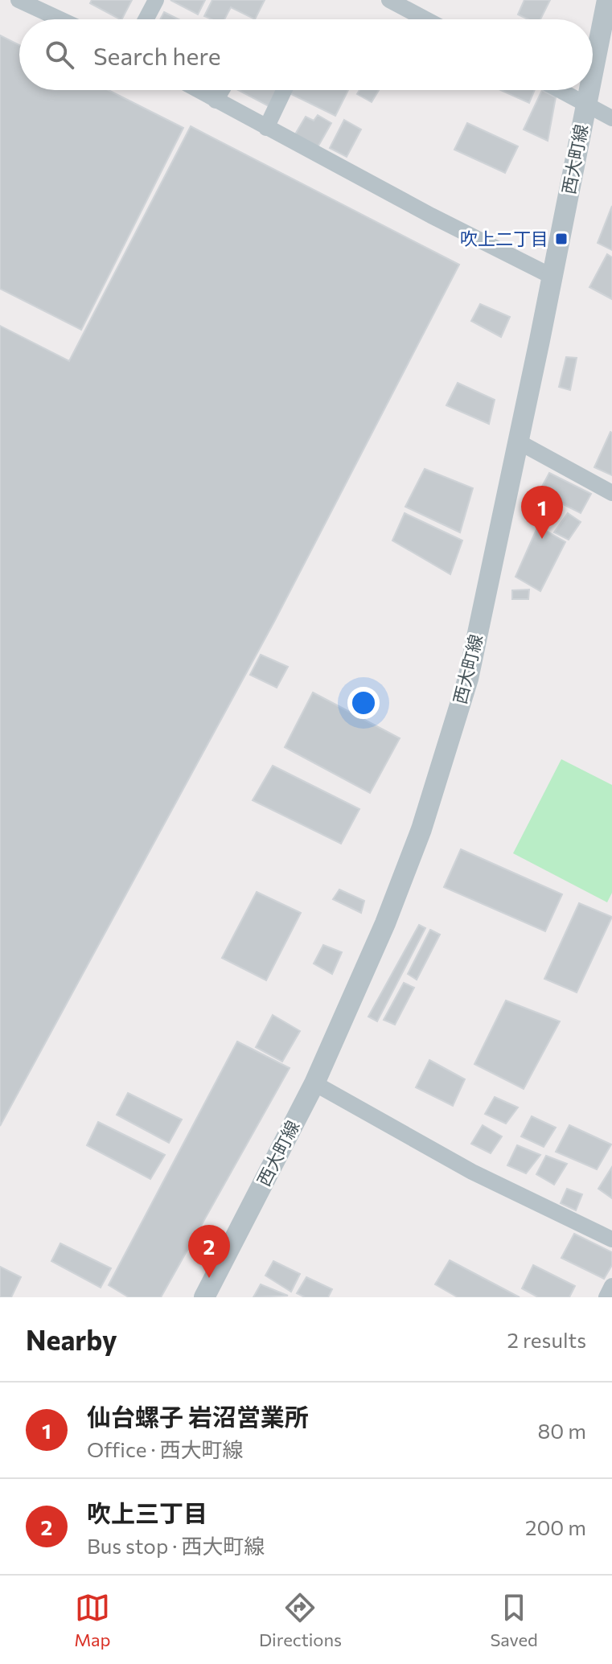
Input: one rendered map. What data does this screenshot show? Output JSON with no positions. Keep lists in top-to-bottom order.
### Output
{
  "streets": {
    "street": ["西大町線"]
  },
  "places": {
    "transit": ["吹上二丁目"]
  },
  "page": {
    "search": "Search here",
    "pins": ["1", "2"],
    "heading": ["Nearby", "2 results"],
    "list": [
      {
        "mark": "1",
        "name": "仙台螺子 岩沼営業所",
        "note": "Office · 西大町線",
        "value": "80 m"
      },
      {
        "mark": "2",
        "name": "吹上三丁目",
        "note": "Bus stop · 西大町線",
        "value": "200 m"
      }
    ],
    "nav": ["Map", "Directions", "Saved"]
  }
}
